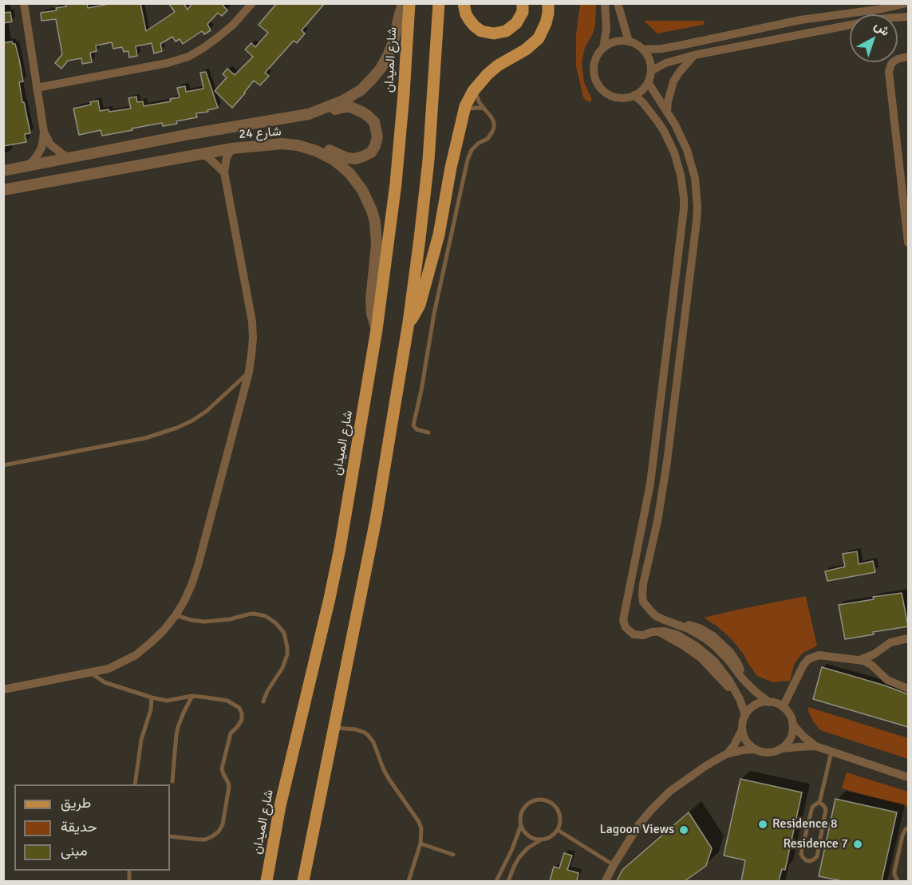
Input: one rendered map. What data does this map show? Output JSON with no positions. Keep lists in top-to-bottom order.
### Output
{
  "streets": {
    "main road": ["شارع الميدان"],
    "street": ["شارع 24"]
  },
  "crossings": [
    ["شارع الميدان", "شارع 24"]
  ],
  "places": ["Residence 8", "Lagoon Views", "Residence 7"],
  "legend": ["طريق", "حديقة", "مبنى"],
  "north": "top right"
}
